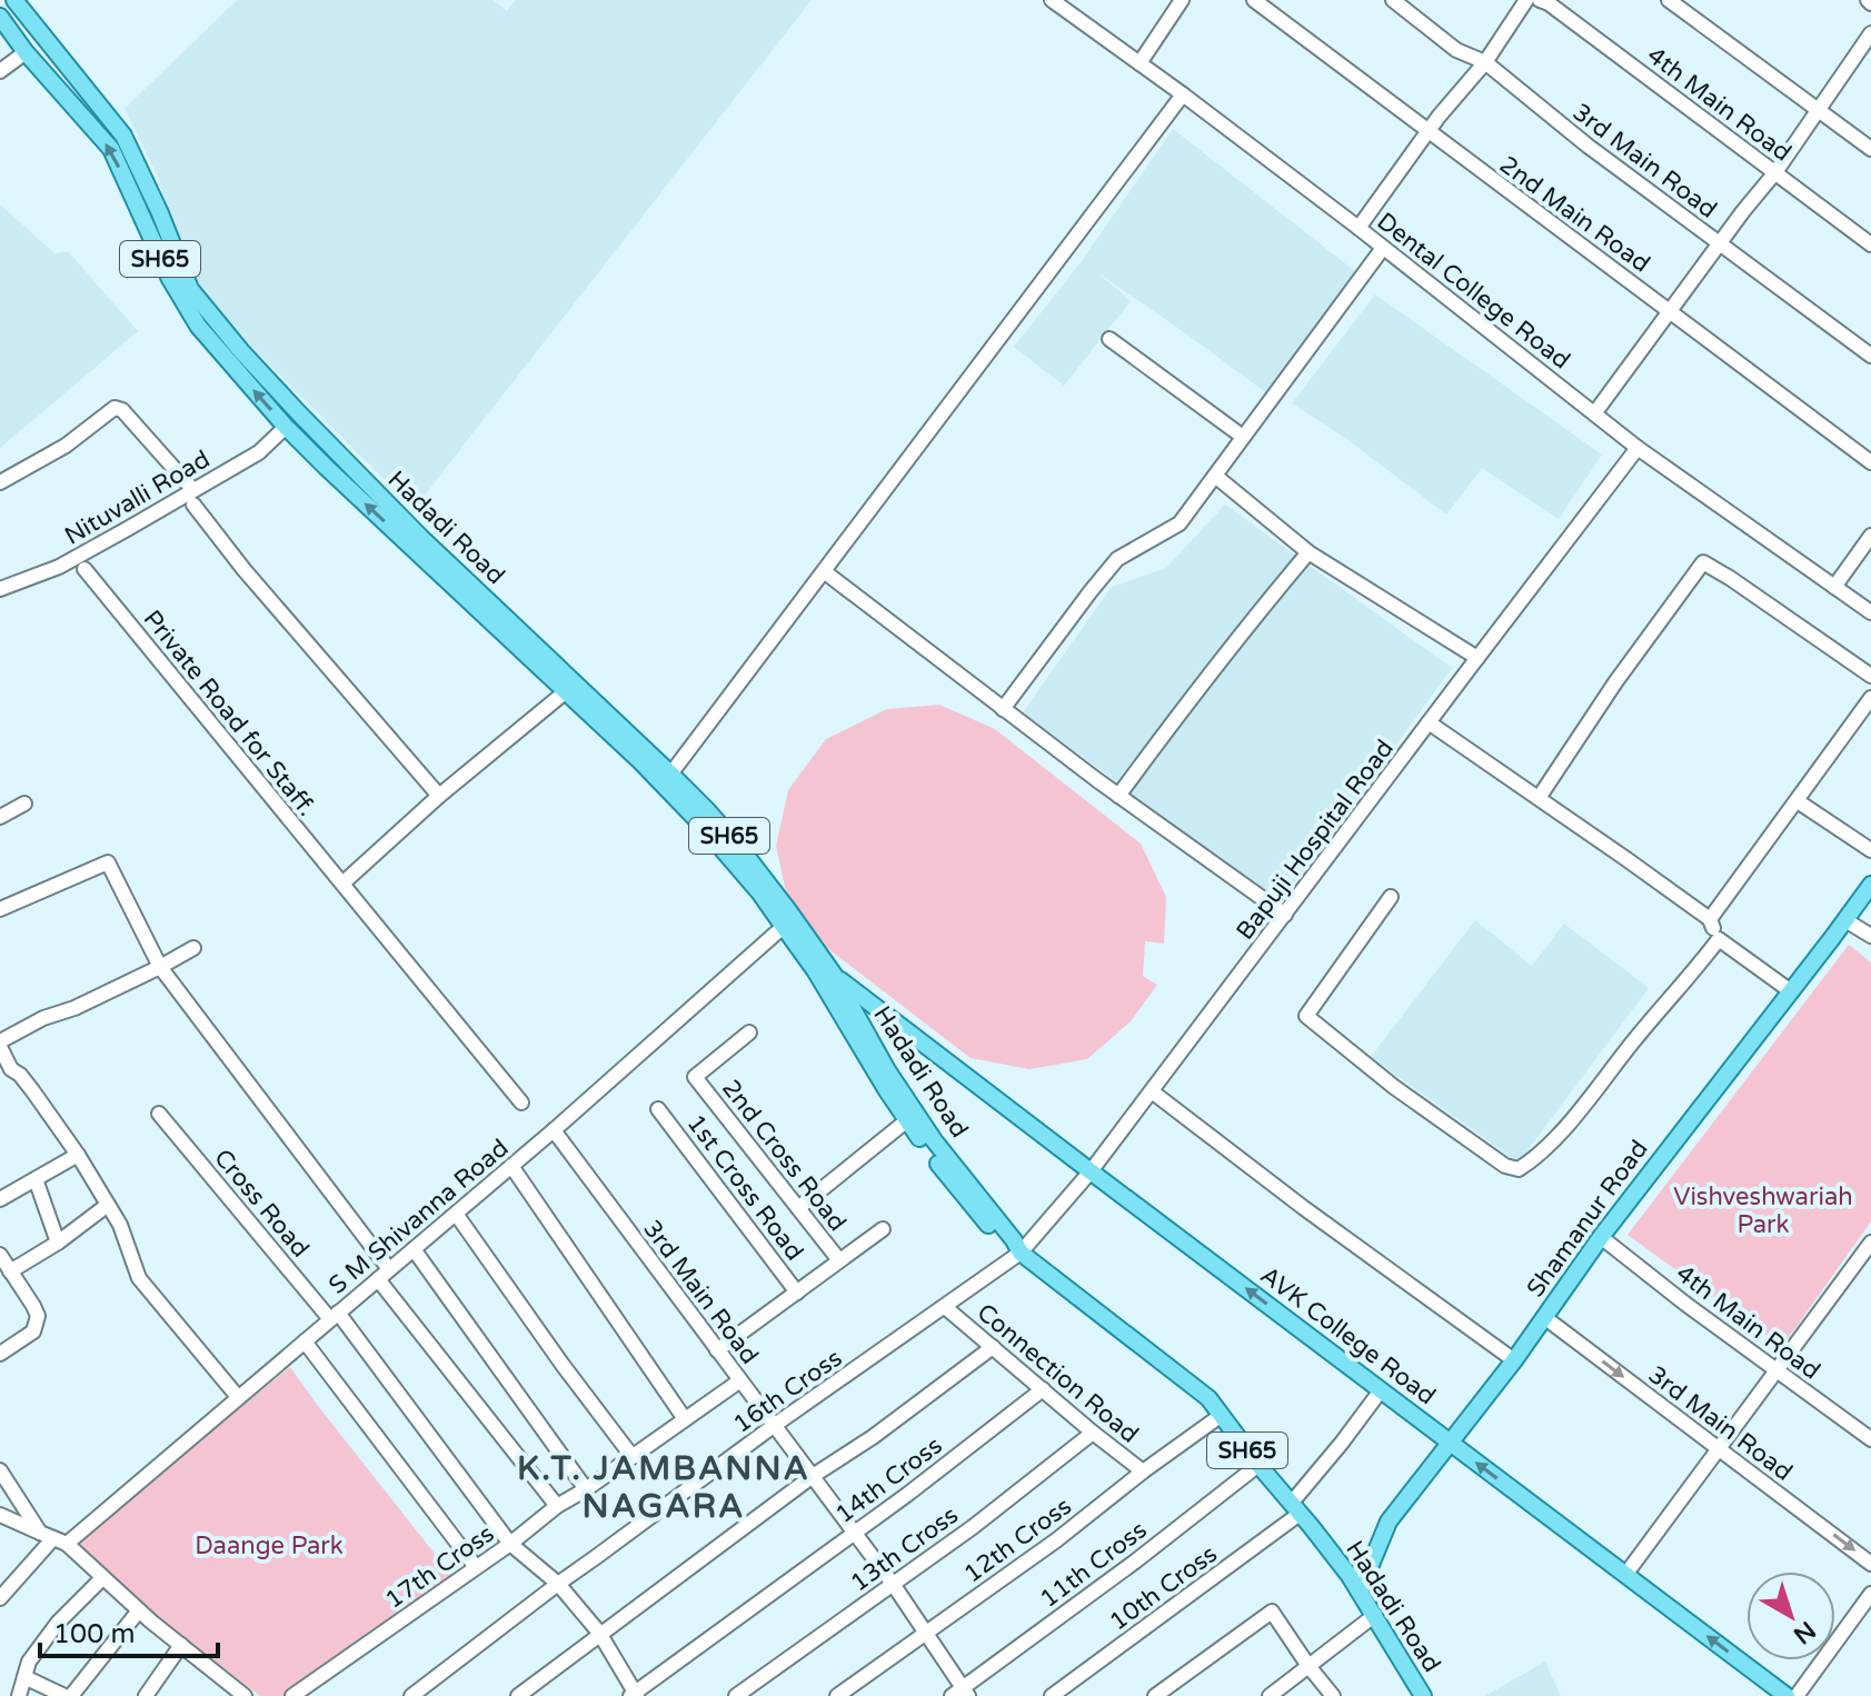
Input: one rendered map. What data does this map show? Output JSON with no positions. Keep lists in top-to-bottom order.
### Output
{
  "streets": {
    "main road": [
      "SH65",
      "Hadadi Road",
      "Shamanur Road",
      "AVK College Road"
    ],
    "street": [
      "4th Main Road",
      "3rd Main Road",
      "2nd Main Road",
      "Dental College Road",
      "Nituvalli Road",
      "Private Road for Staff.",
      "Bapuji Hospital Road",
      "2nd Cross Road",
      "1st Cross Road",
      "Cross Road",
      "S M Shivanna Road",
      "Connection Road",
      "16th Cross",
      "14th Cross",
      "12th Cross",
      "13th Cross",
      "11th Cross",
      "17th Cross",
      "10th Cross"
    ]
  },
  "crossings": [
    ["4th Main Road", "Shamanur Road"],
    ["3rd Main Road", "S M Shivanna Road"],
    ["3rd Main Road", "Shamanur Road"],
    ["3rd Main Road", "16th Cross"],
    ["3rd Main Road", "14th Cross"],
    ["3rd Main Road", "12th Cross"],
    ["3rd Main Road", "13th Cross"],
    ["3rd Main Road", "11th Cross"],
    ["3rd Main Road", "17th Cross"],
    ["SH65", "Nituvalli Road"],
    ["SH65", "Hadadi Road"],
    ["Dental College Road", "Bapuji Hospital Road"],
    ["Hadadi Road", "Bapuji Hospital Road"],
    ["Hadadi Road", "S M Shivanna Road"],
    ["Hadadi Road", "Shamanur Road"],
    ["Hadadi Road", "AVK College Road"],
    ["Hadadi Road", "16th Cross"],
    ["Hadadi Road", "12th Cross"],
    ["Hadadi Road", "11th Cross"],
    ["Hadadi Road", "10th Cross"],
    ["Bapuji Hospital Road", "AVK College Road"],
    ["Bapuji Hospital Road", "16th Cross"],
    ["Cross Road", "S M Shivanna Road"],
    ["Cross Road", "16th Cross"],
    ["Cross Road", "14th Cross"],
    ["Cross Road", "17th Cross"],
    ["Shamanur Road", "AVK College Road"],
    ["AVK College Road", "10th Cross"],
    ["Connection Road", "16th Cross"],
    ["Connection Road", "14th Cross"],
    ["Connection Road", "12th Cross"],
    ["Connection Road", "13th Cross"]
  ],
  "one_way": ["AVK College Road"],
  "districts": ["K.T. JAMBANNA NAGARA"],
  "parks": ["Vishveshwariah Park", "Daange Park"],
  "scale_bar": "100 m",
  "north": "bottom right"
}
